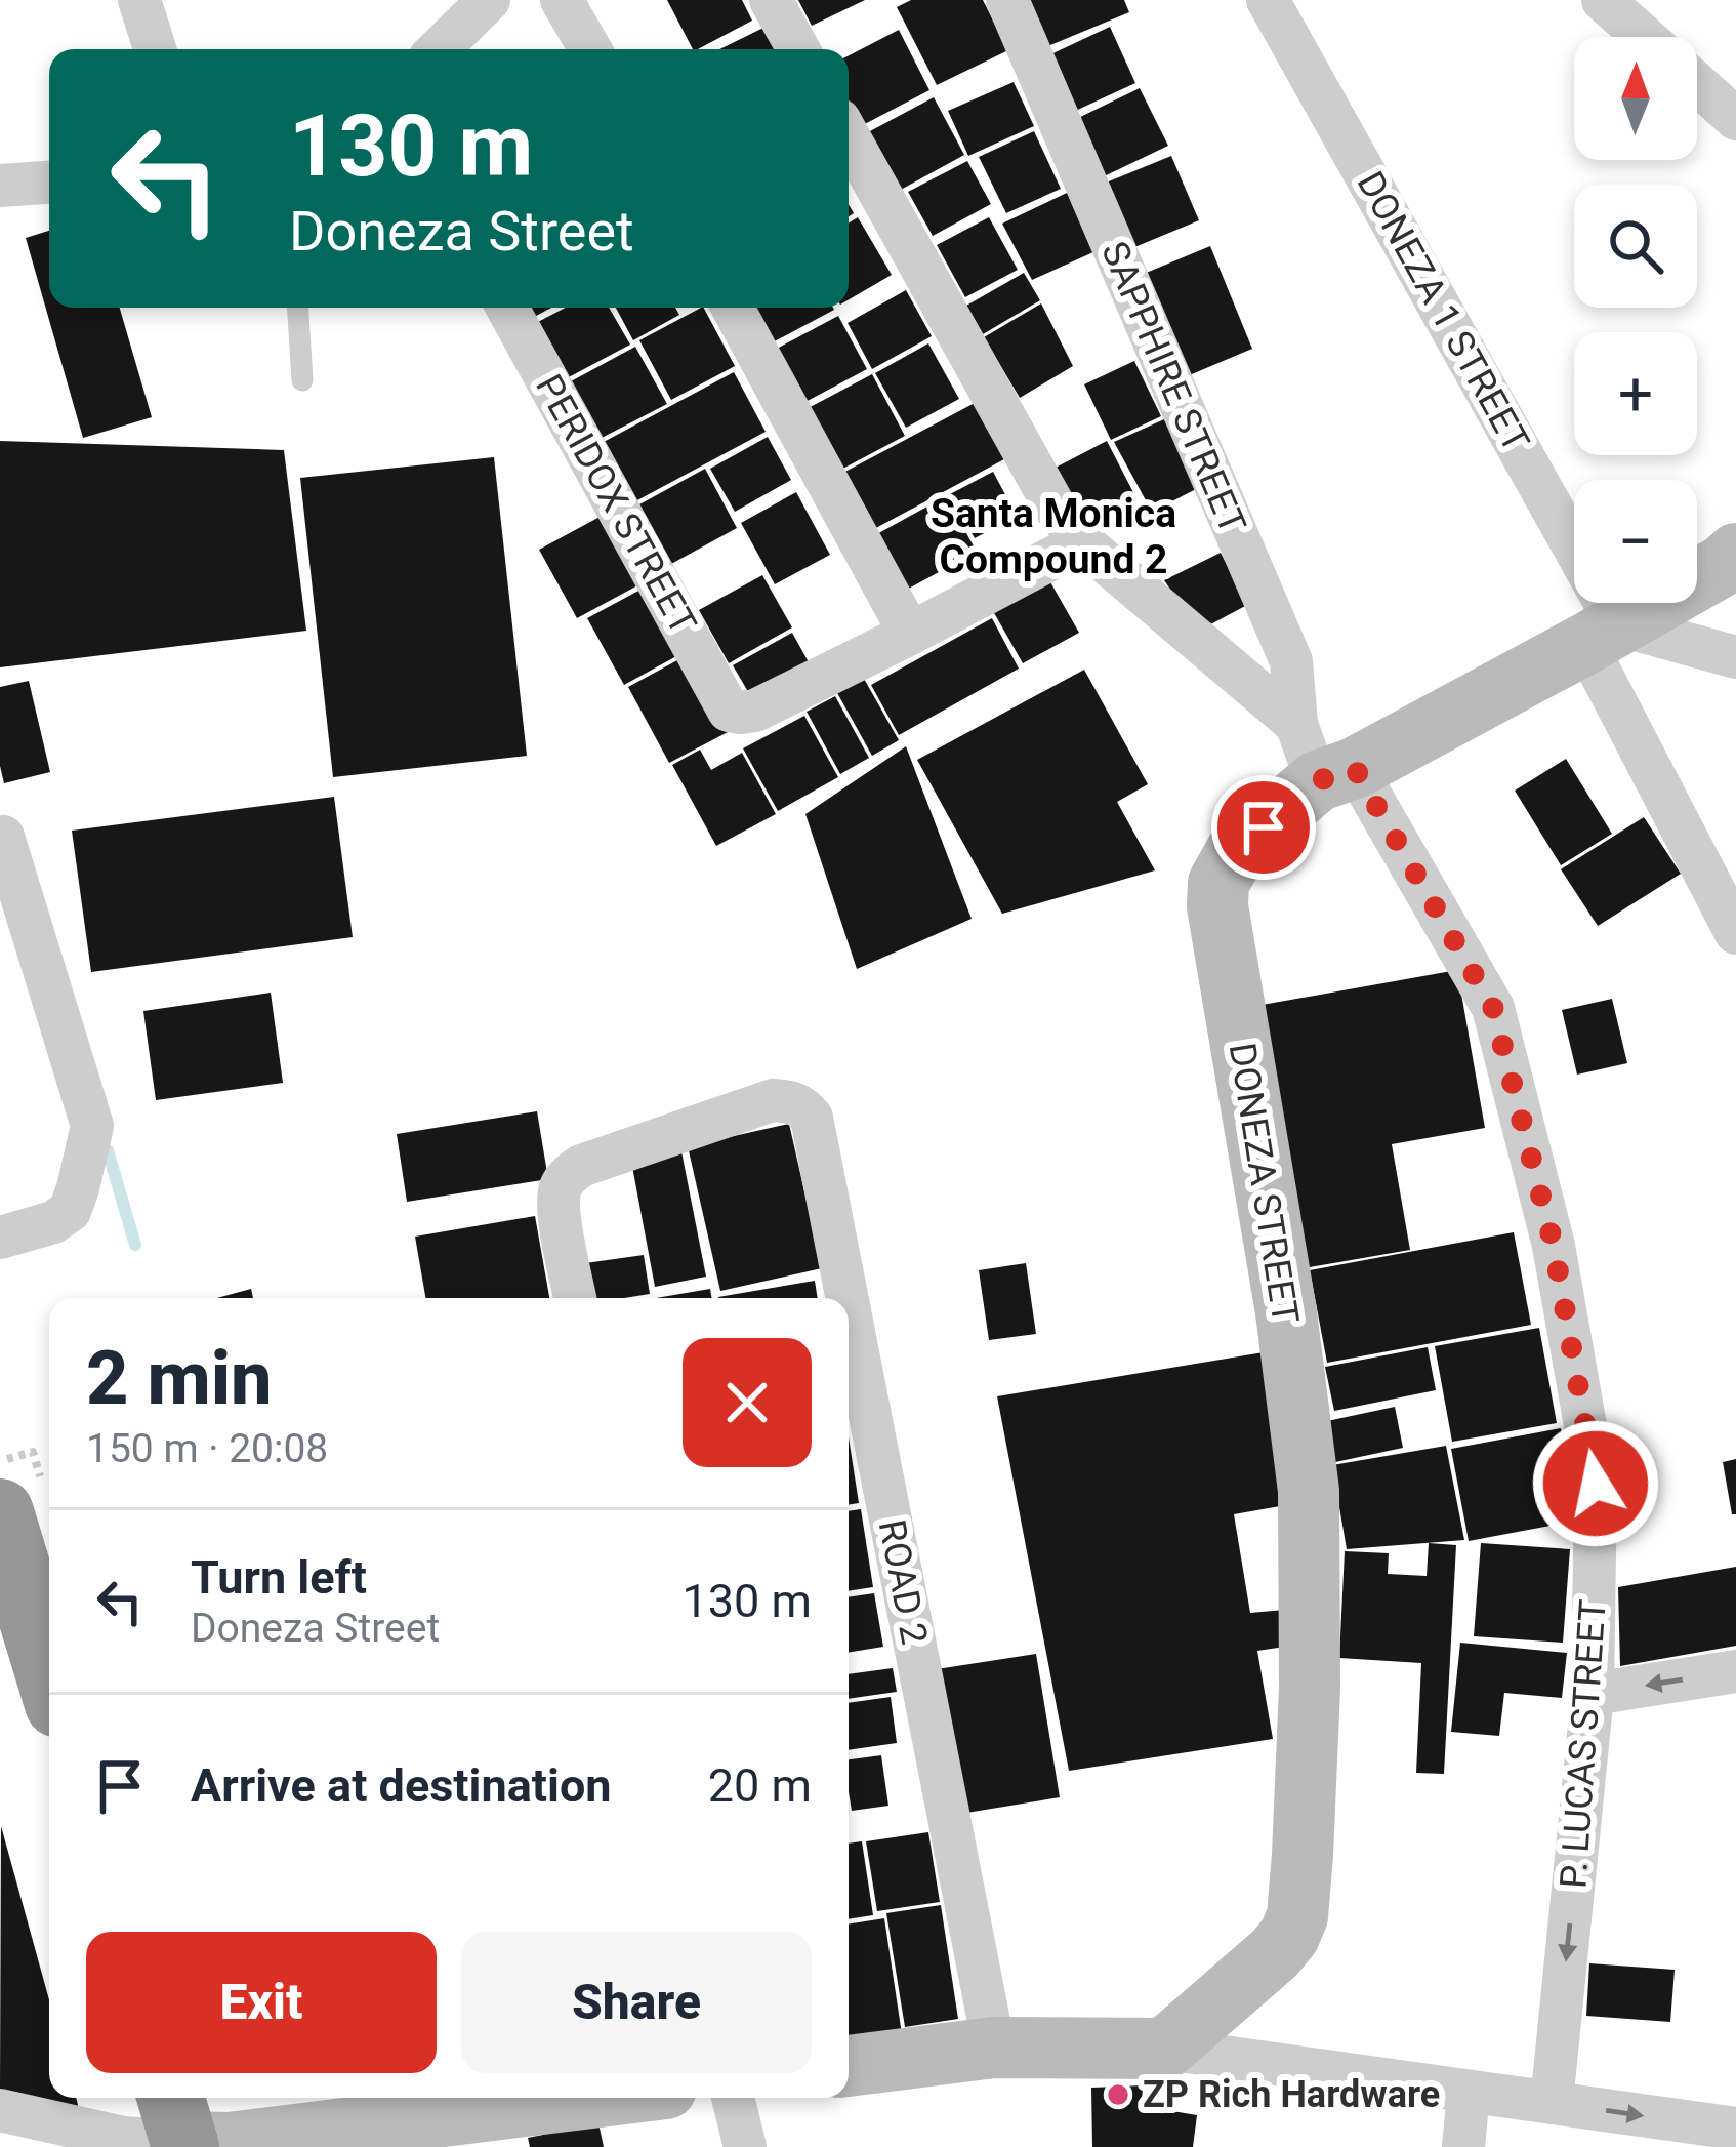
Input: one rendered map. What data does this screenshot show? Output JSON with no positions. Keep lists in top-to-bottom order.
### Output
{
  "streets": {
    "street": [
      "DONEZA 1 STREET",
      "SAPPHIRE STREET",
      "PERIDOX STREET",
      "DONEZA STREET",
      "ROAD 2",
      "P. LUCAS STREET"
    ]
  },
  "crossings": [
    ["DONEZA 1 STREET", "DONEZA STREET"],
    ["SAPPHIRE STREET", "DONEZA STREET"],
    ["SAPPHIRE STREET", "P. LUCAS STREET"],
    ["DONEZA STREET", "P. LUCAS STREET"]
  ],
  "districts": ["Santa Monica Compound 2"],
  "places": ["ZP Rich Hardware"],
  "north": "top",
  "page": {
    "map_buttons": ["+", "−"],
    "turn": ["130 m", "Doneza Street"],
    "heading": ["2 min", "150 m · 20:08"],
    "list": [
      {
        "name": "Turn left",
        "note": "Doneza Street",
        "value": "130 m"
      },
      {
        "name": "Arrive at destination",
        "value": "20 m"
      }
    ],
    "buttons": ["Exit", "Share"]
  }
}
